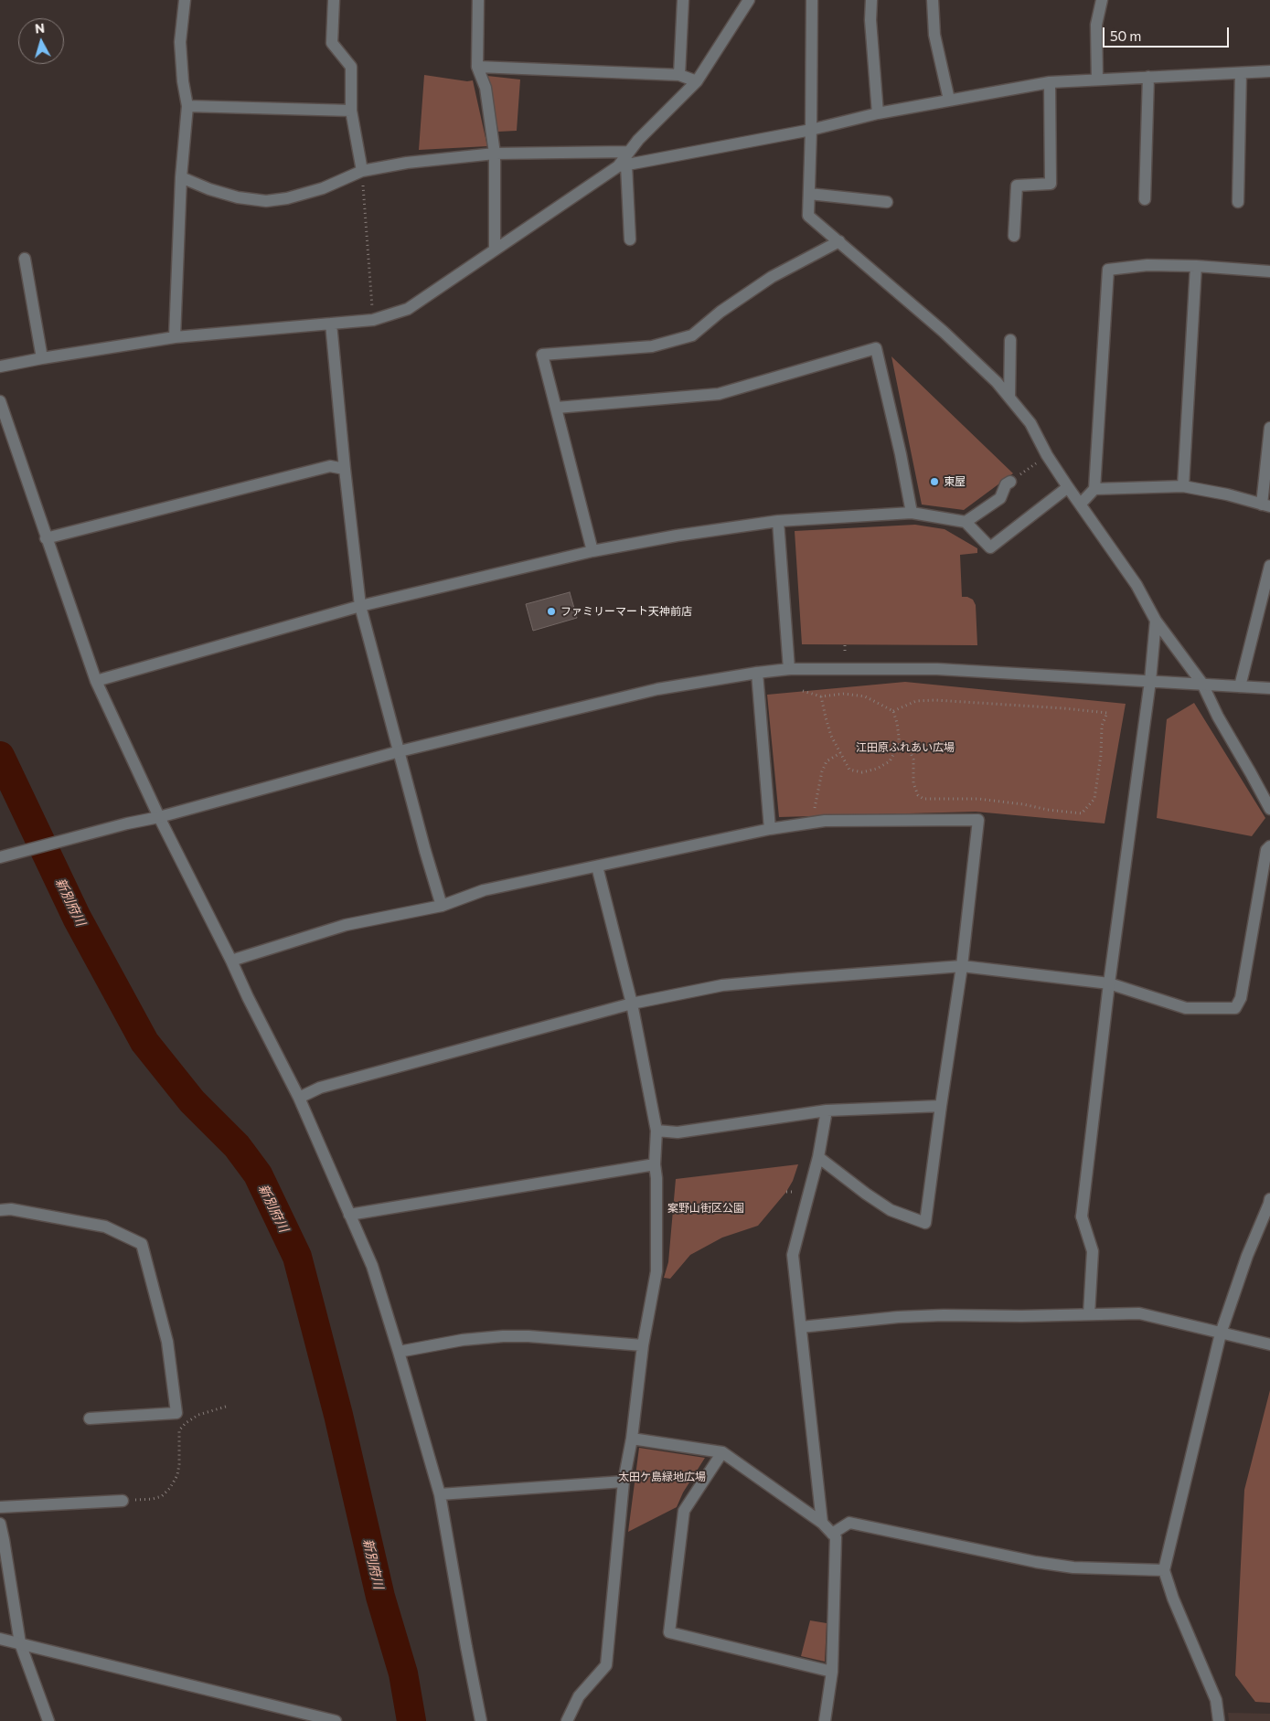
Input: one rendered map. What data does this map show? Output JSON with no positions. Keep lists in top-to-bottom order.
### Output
{
  "water": ["新別府川"],
  "parks": ["江田原ふれあい広場", "案野山街区公園", "太田ケ島緑地広場"],
  "places": ["東屋", "ファミリーマート天神前店"],
  "scale_bar": "50 m",
  "north": "top"
}
